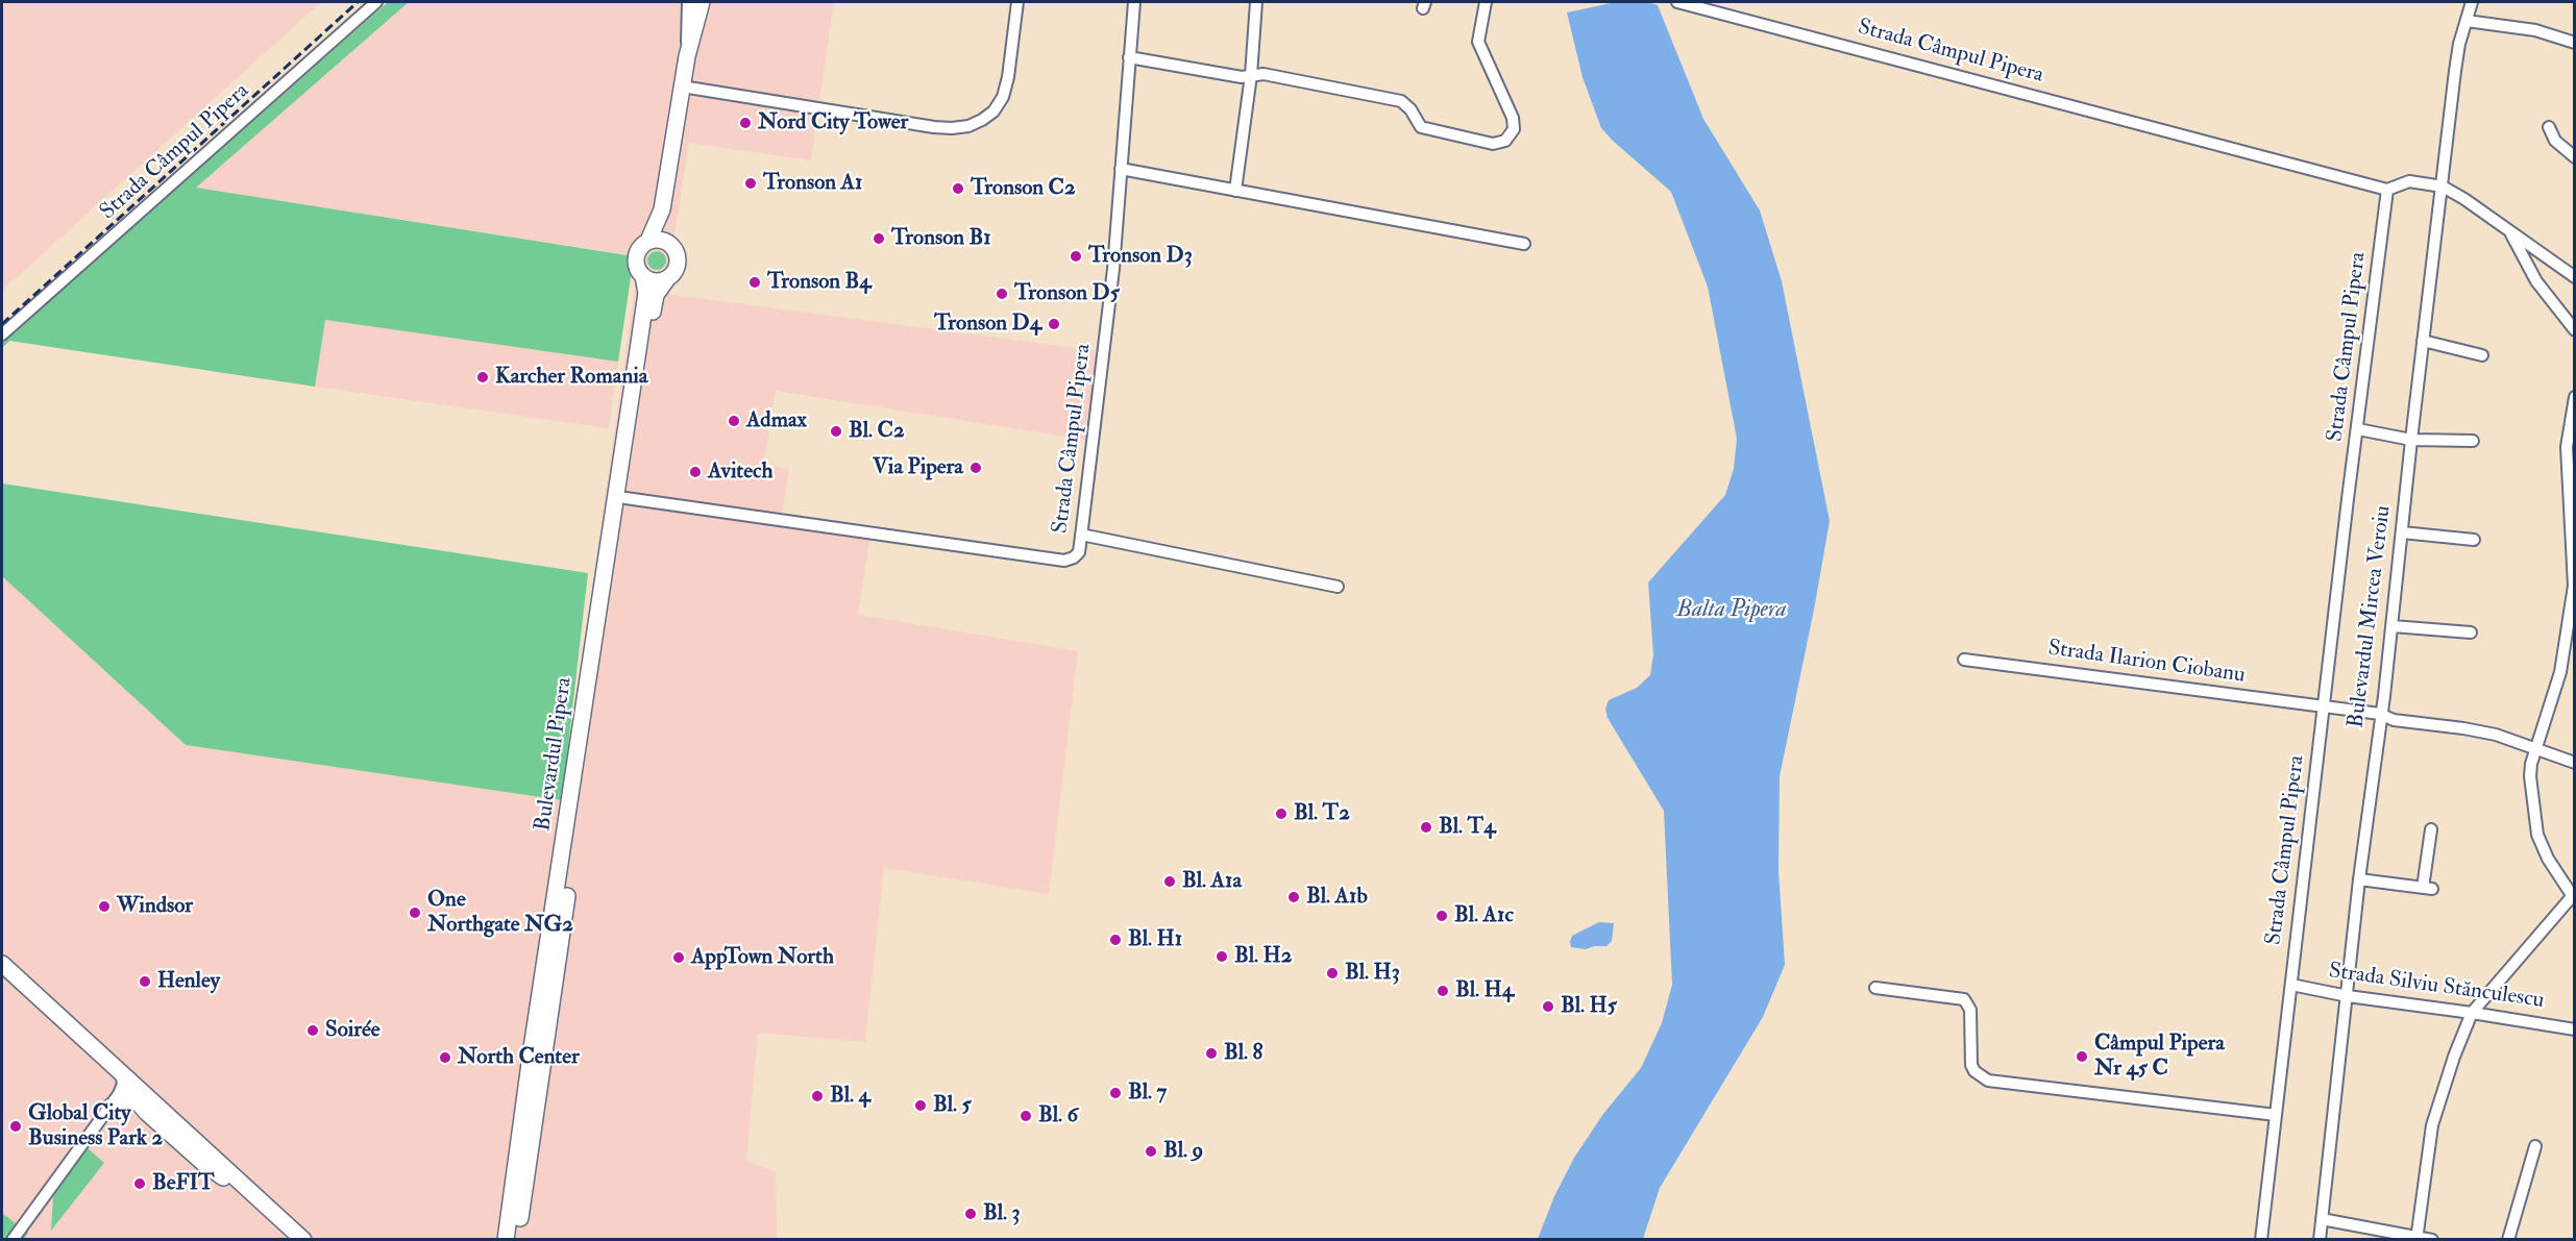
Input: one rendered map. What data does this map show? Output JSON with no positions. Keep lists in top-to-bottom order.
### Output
{
  "streets": {
    "main road": ["Bulevardul Pipera"],
    "street": [
      "Strada Câmpul Pipera",
      "Bulevardul Mircea Veroiu",
      "Strada Ilarion Ciobanu",
      "Strada Silviu Stănculescu"
    ]
  },
  "crossings": [
    ["Strada Câmpul Pipera", "Strada Ilarion Ciobanu"],
    ["Strada Câmpul Pipera", "Bulevardul Pipera"],
    ["Strada Câmpul Pipera", "Strada Silviu Stănculescu"],
    ["Bulevardul Mircea Veroiu", "Strada Ilarion Ciobanu"],
    ["Bulevardul Mircea Veroiu", "Strada Silviu Stănculescu"]
  ],
  "water": ["Balta Pipera"],
  "places": [
    "Nord City Tower",
    "Tronson A1",
    "Tronson C2",
    "Tronson B1",
    "Tronson D3",
    "Tronson B4",
    "Tronson D5",
    "Tronson D4",
    "Karcher Romania",
    "Admax",
    "Bl. C2",
    "Via Pipera",
    "Avitech",
    "Bl. T2",
    "Bl. T4",
    "Bl. A1a",
    "Bl. A1b",
    "Windsor",
    "One Northgate NG2",
    "Bl. A1c",
    "Bl. H1",
    "Bl. H2",
    "AppTown North",
    "Bl. H3",
    "Henley",
    "Bl. H4",
    "Bl. H5",
    "Soirée",
    "Bl. 8",
    "Câmpul Pipera Nr 45 C",
    "North Center",
    "Bl. 7",
    "Bl. 4",
    "Bl. 5",
    "Bl. 6",
    "Global City Business Park 2",
    "Bl. 9",
    "BeFIT",
    "Bl. 3"
  ]
}
